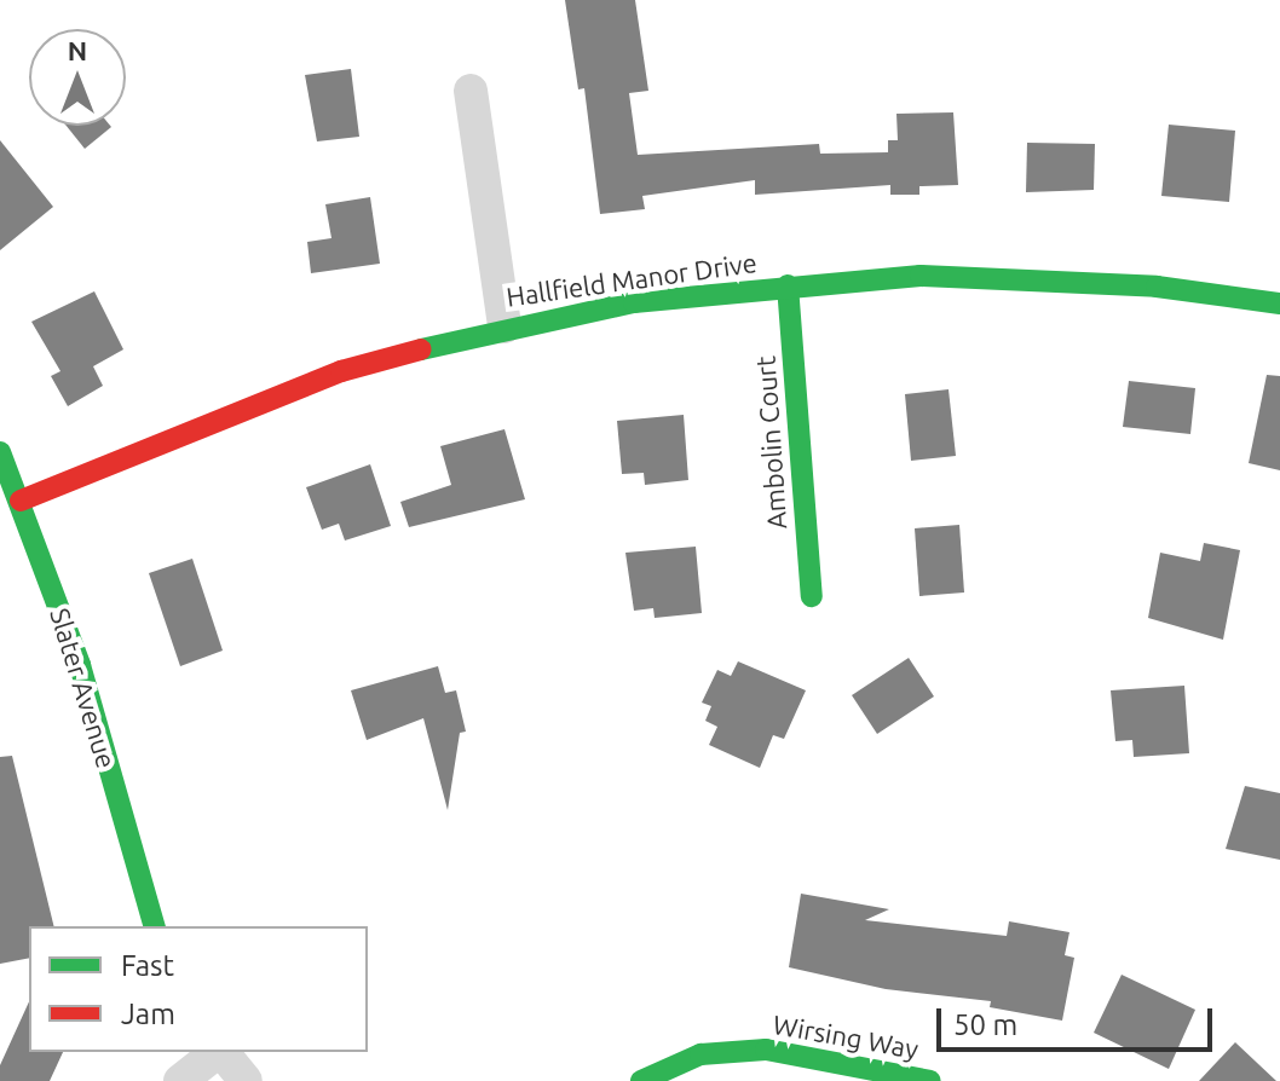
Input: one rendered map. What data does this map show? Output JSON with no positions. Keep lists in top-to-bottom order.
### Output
{
  "streets": {
    "street": [
      "Hallfield Manor Drive",
      "Ambolin Court",
      "Slater Avenue",
      "Wirsing Way"
    ]
  },
  "crossings": [
    ["Hallfield Manor Drive", "Ambolin Court"],
    ["Hallfield Manor Drive", "Slater Avenue"]
  ],
  "legend": ["Fast", "Jam"],
  "scale_bar": "50 m",
  "north": "top"
}
